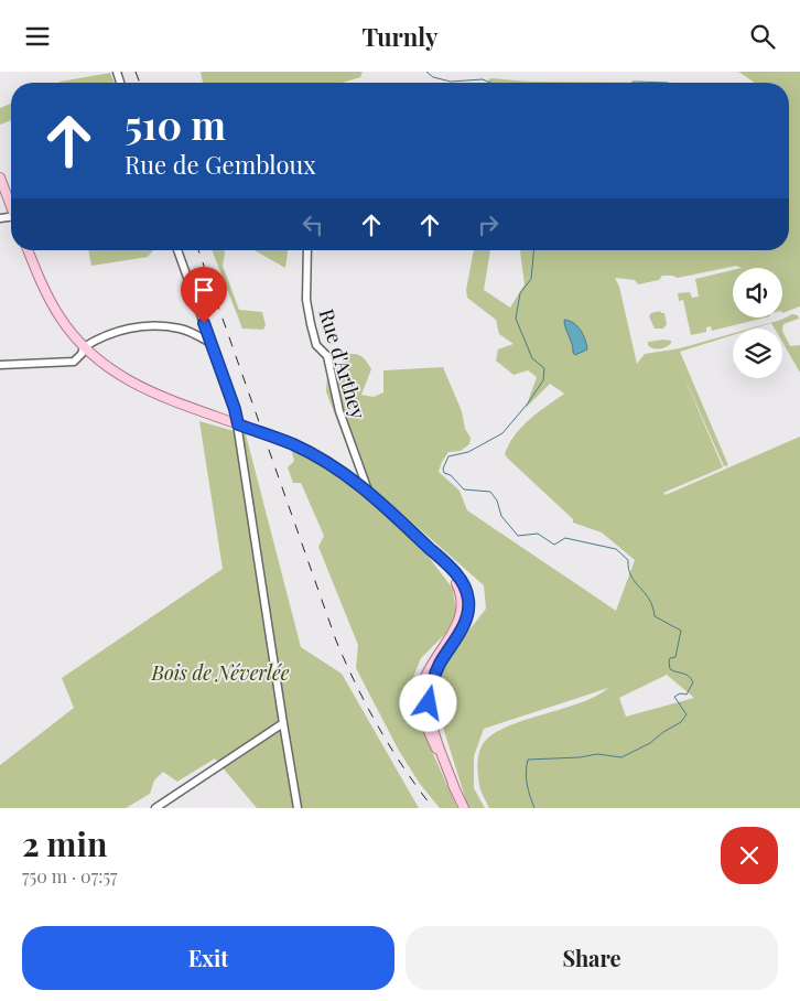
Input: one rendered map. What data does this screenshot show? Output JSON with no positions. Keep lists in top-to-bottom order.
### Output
{
  "streets": {
    "street": ["Rue d'Arthey"]
  },
  "parks": ["Bois de Néverlée"],
  "page": {
    "header": "Turnly",
    "turn": ["510 m", "Rue de Gembloux"],
    "heading": ["2 min", "750 m · 07:57"],
    "buttons": ["Exit", "Share"]
  }
}
